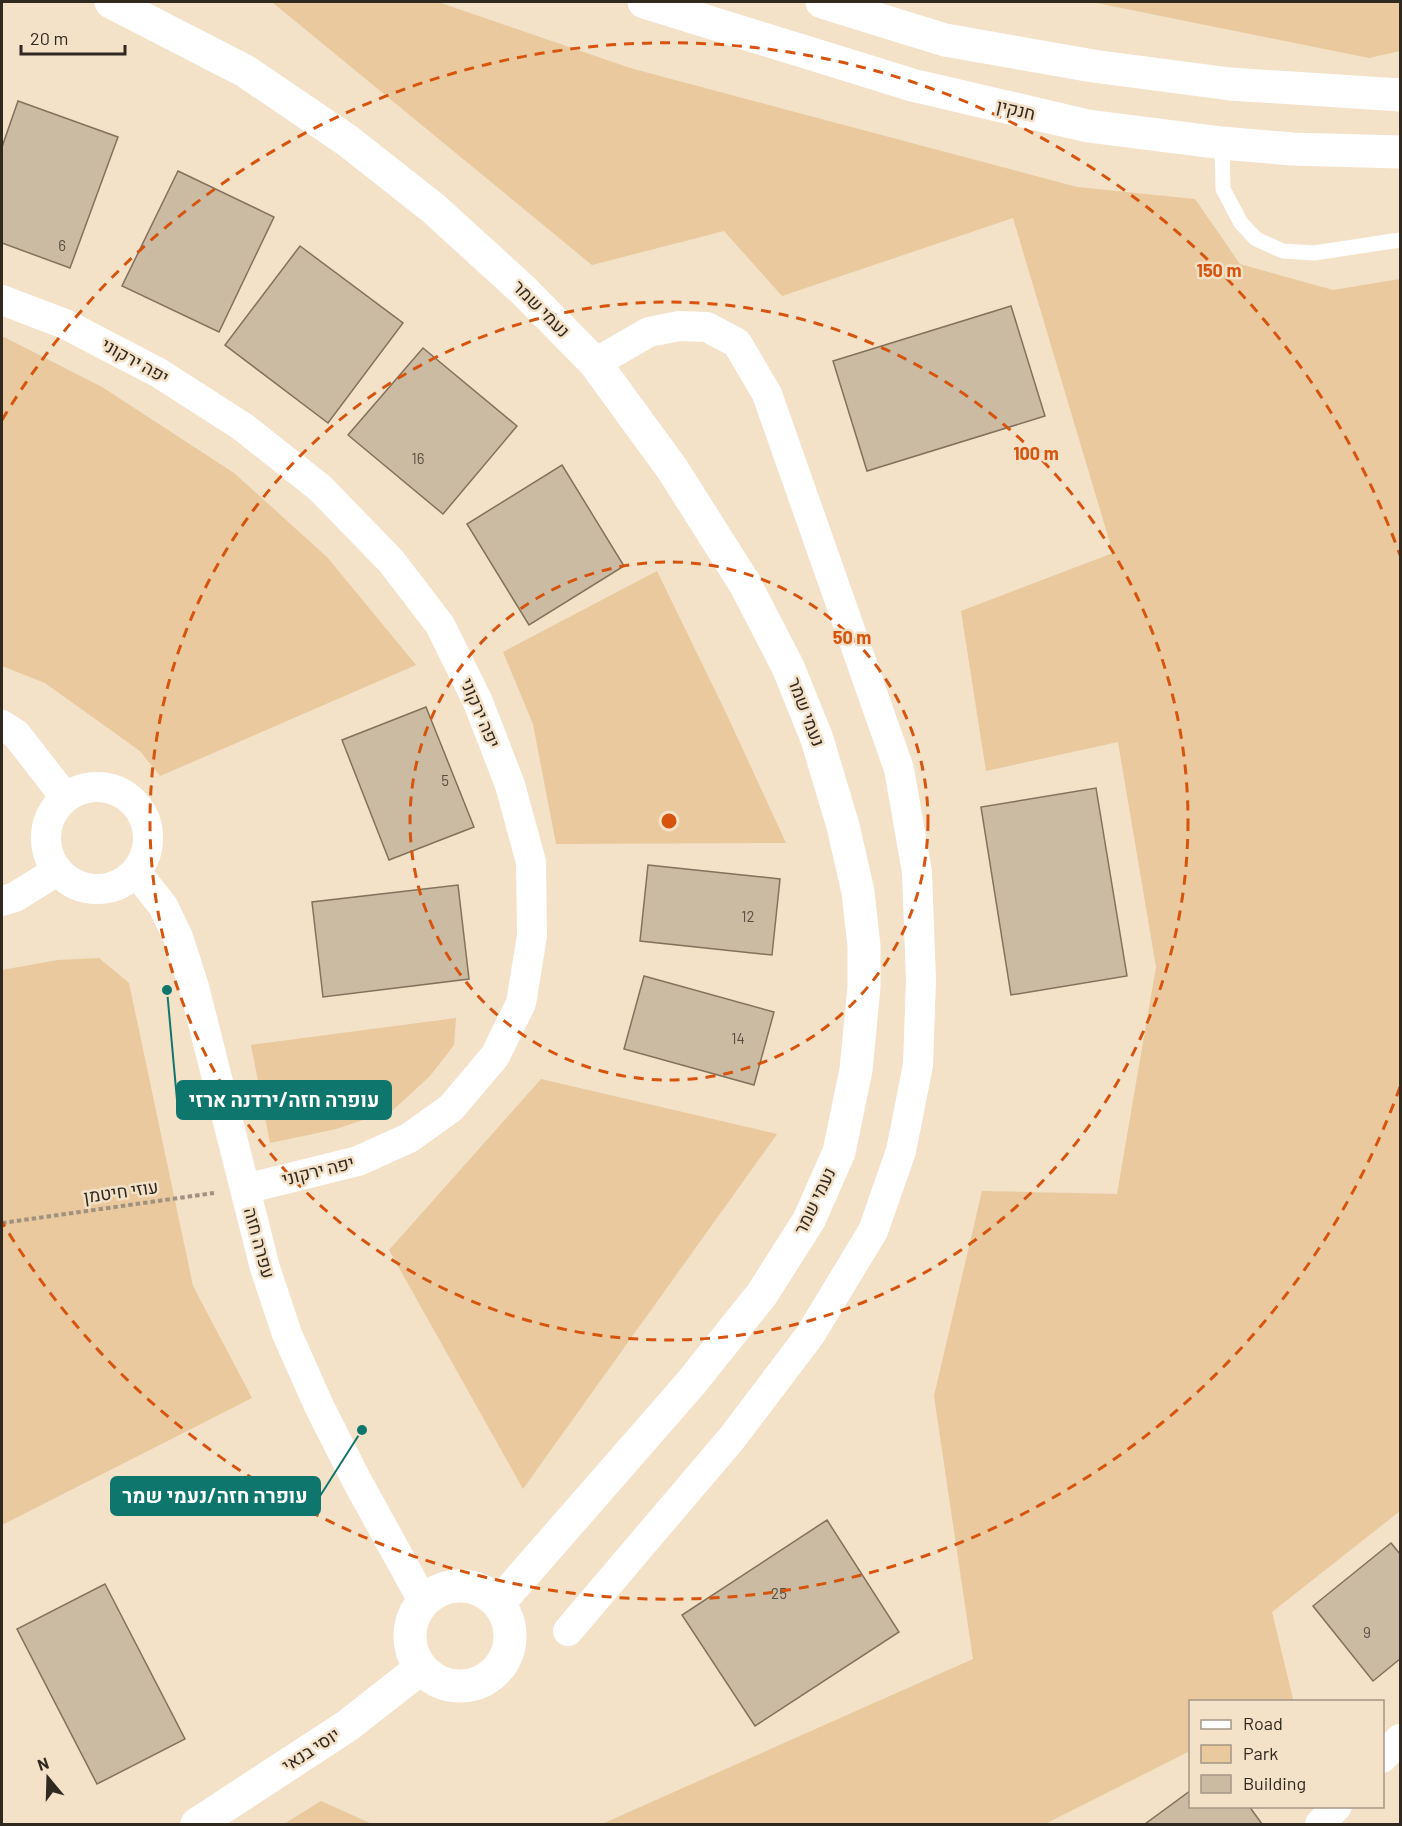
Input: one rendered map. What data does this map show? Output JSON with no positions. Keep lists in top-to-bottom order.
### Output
{
  "streets": {
    "street": [
      "חנקין",
      "נעמי שמר",
      "יפה ירקוני",
      "עפרה חזה",
      "יוסי בנאי"
    ],
    "path": ["עוזי חיטמן"]
  },
  "crossings": [
    ["נעמי שמר", "עפרה חזה"],
    ["נעמי שמר", "יוסי בנאי"],
    ["יפה ירקוני", "עוזי חיטמן"],
    ["יפה ירקוני", "עפרה חזה"],
    ["עוזי חיטמן", "עפרה חזה"],
    ["עפרה חזה", "יוסי בנאי"]
  ],
  "places": ["עופרה חזה/ירדנה ארזי", "עופרה חזה/נעמי שמר"],
  "house_numbers": [
    "6",
    "16",
    "5",
    "12",
    "14",
    "25",
    "9"
  ],
  "legend": ["Road", "Park", "Building"],
  "scale_bar": "20 m",
  "north": "top",
  "rings": ["150 m", "100 m", "50 m"]
}
